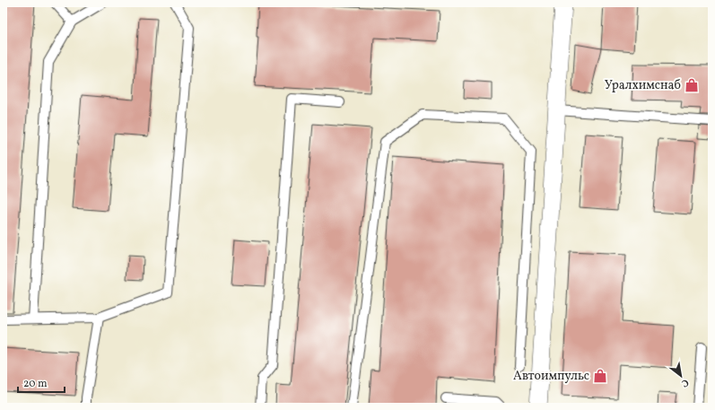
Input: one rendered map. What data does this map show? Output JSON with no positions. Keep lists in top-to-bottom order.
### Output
{
  "places": {
    "shop": ["Уралхимснаб", "Автоимпульс"]
  },
  "scale_bar": "20 m",
  "north": "bottom right"
}
